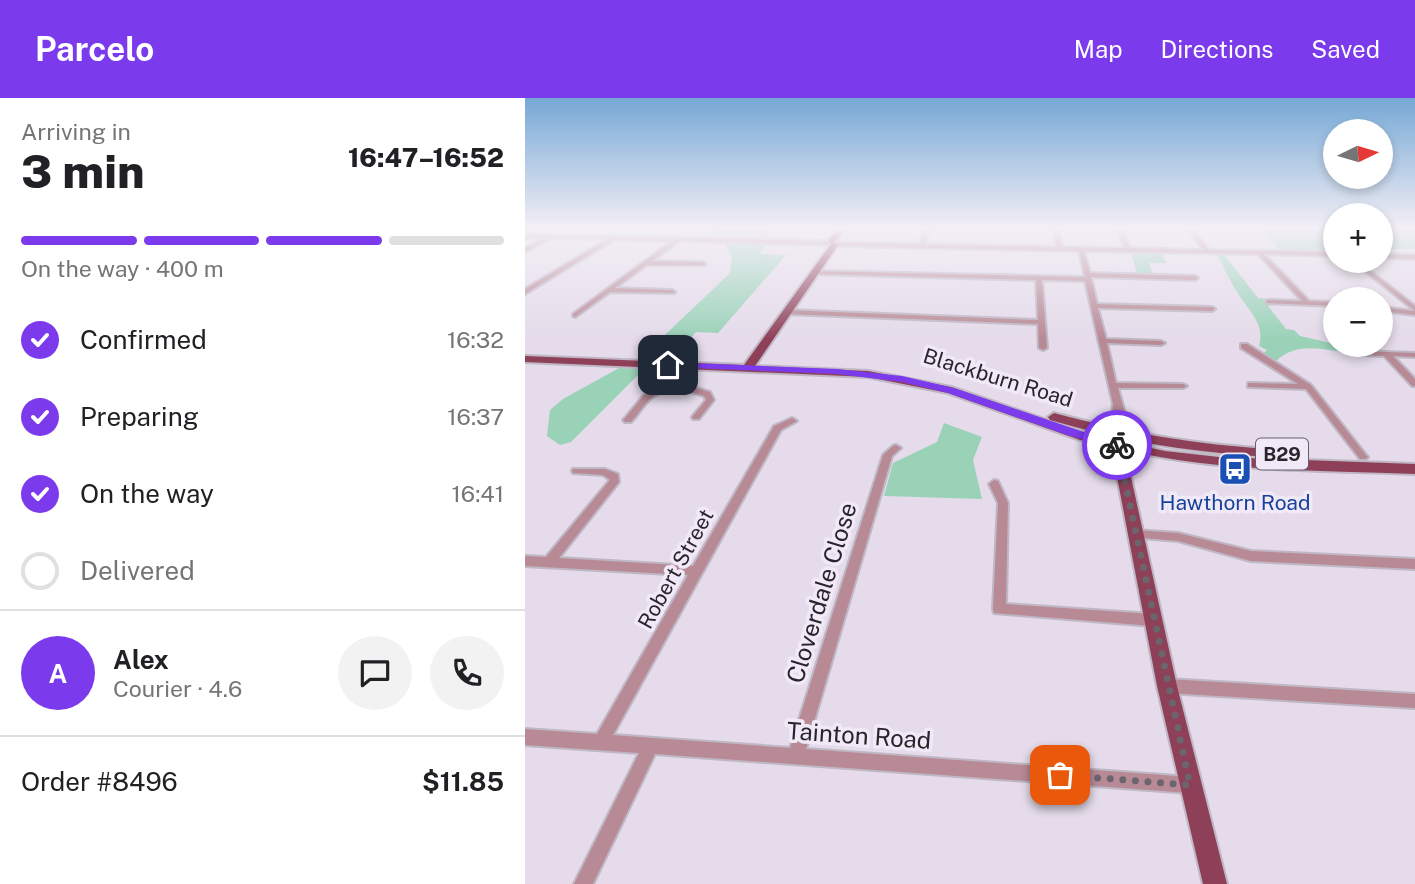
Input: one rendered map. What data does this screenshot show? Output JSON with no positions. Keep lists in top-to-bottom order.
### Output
{
  "streets": {
    "main road": ["Blackburn Road", "B29"],
    "street": ["Robert Street", "Cloverdale Close", "Tainton Road"]
  },
  "crossings": [
    ["Robert Street", "Tainton Road"],
    ["Cloverdale Close", "Tainton Road"]
  ],
  "places": {
    "bus stop": ["Hawthorn Road"]
  },
  "north": "right",
  "page": {
    "header": "Parcelo",
    "nav": ["Map", "Directions", "Saved"],
    "heading": ["3 min", "Arriving in", "16:47–16:52"],
    "panel": [
      "Alex",
      "Courier · 4.6",
      "Order #8496",
      "$11.85"
    ],
    "map_buttons": ["+", "−"],
    "bar": "On the way · 400 m",
    "list": [
      ["Confirmed", "16:32"],
      ["Preparing", "16:37"],
      ["On the way", "16:41"],
      "Delivered"
    ],
    "round": "A"
  }
}
